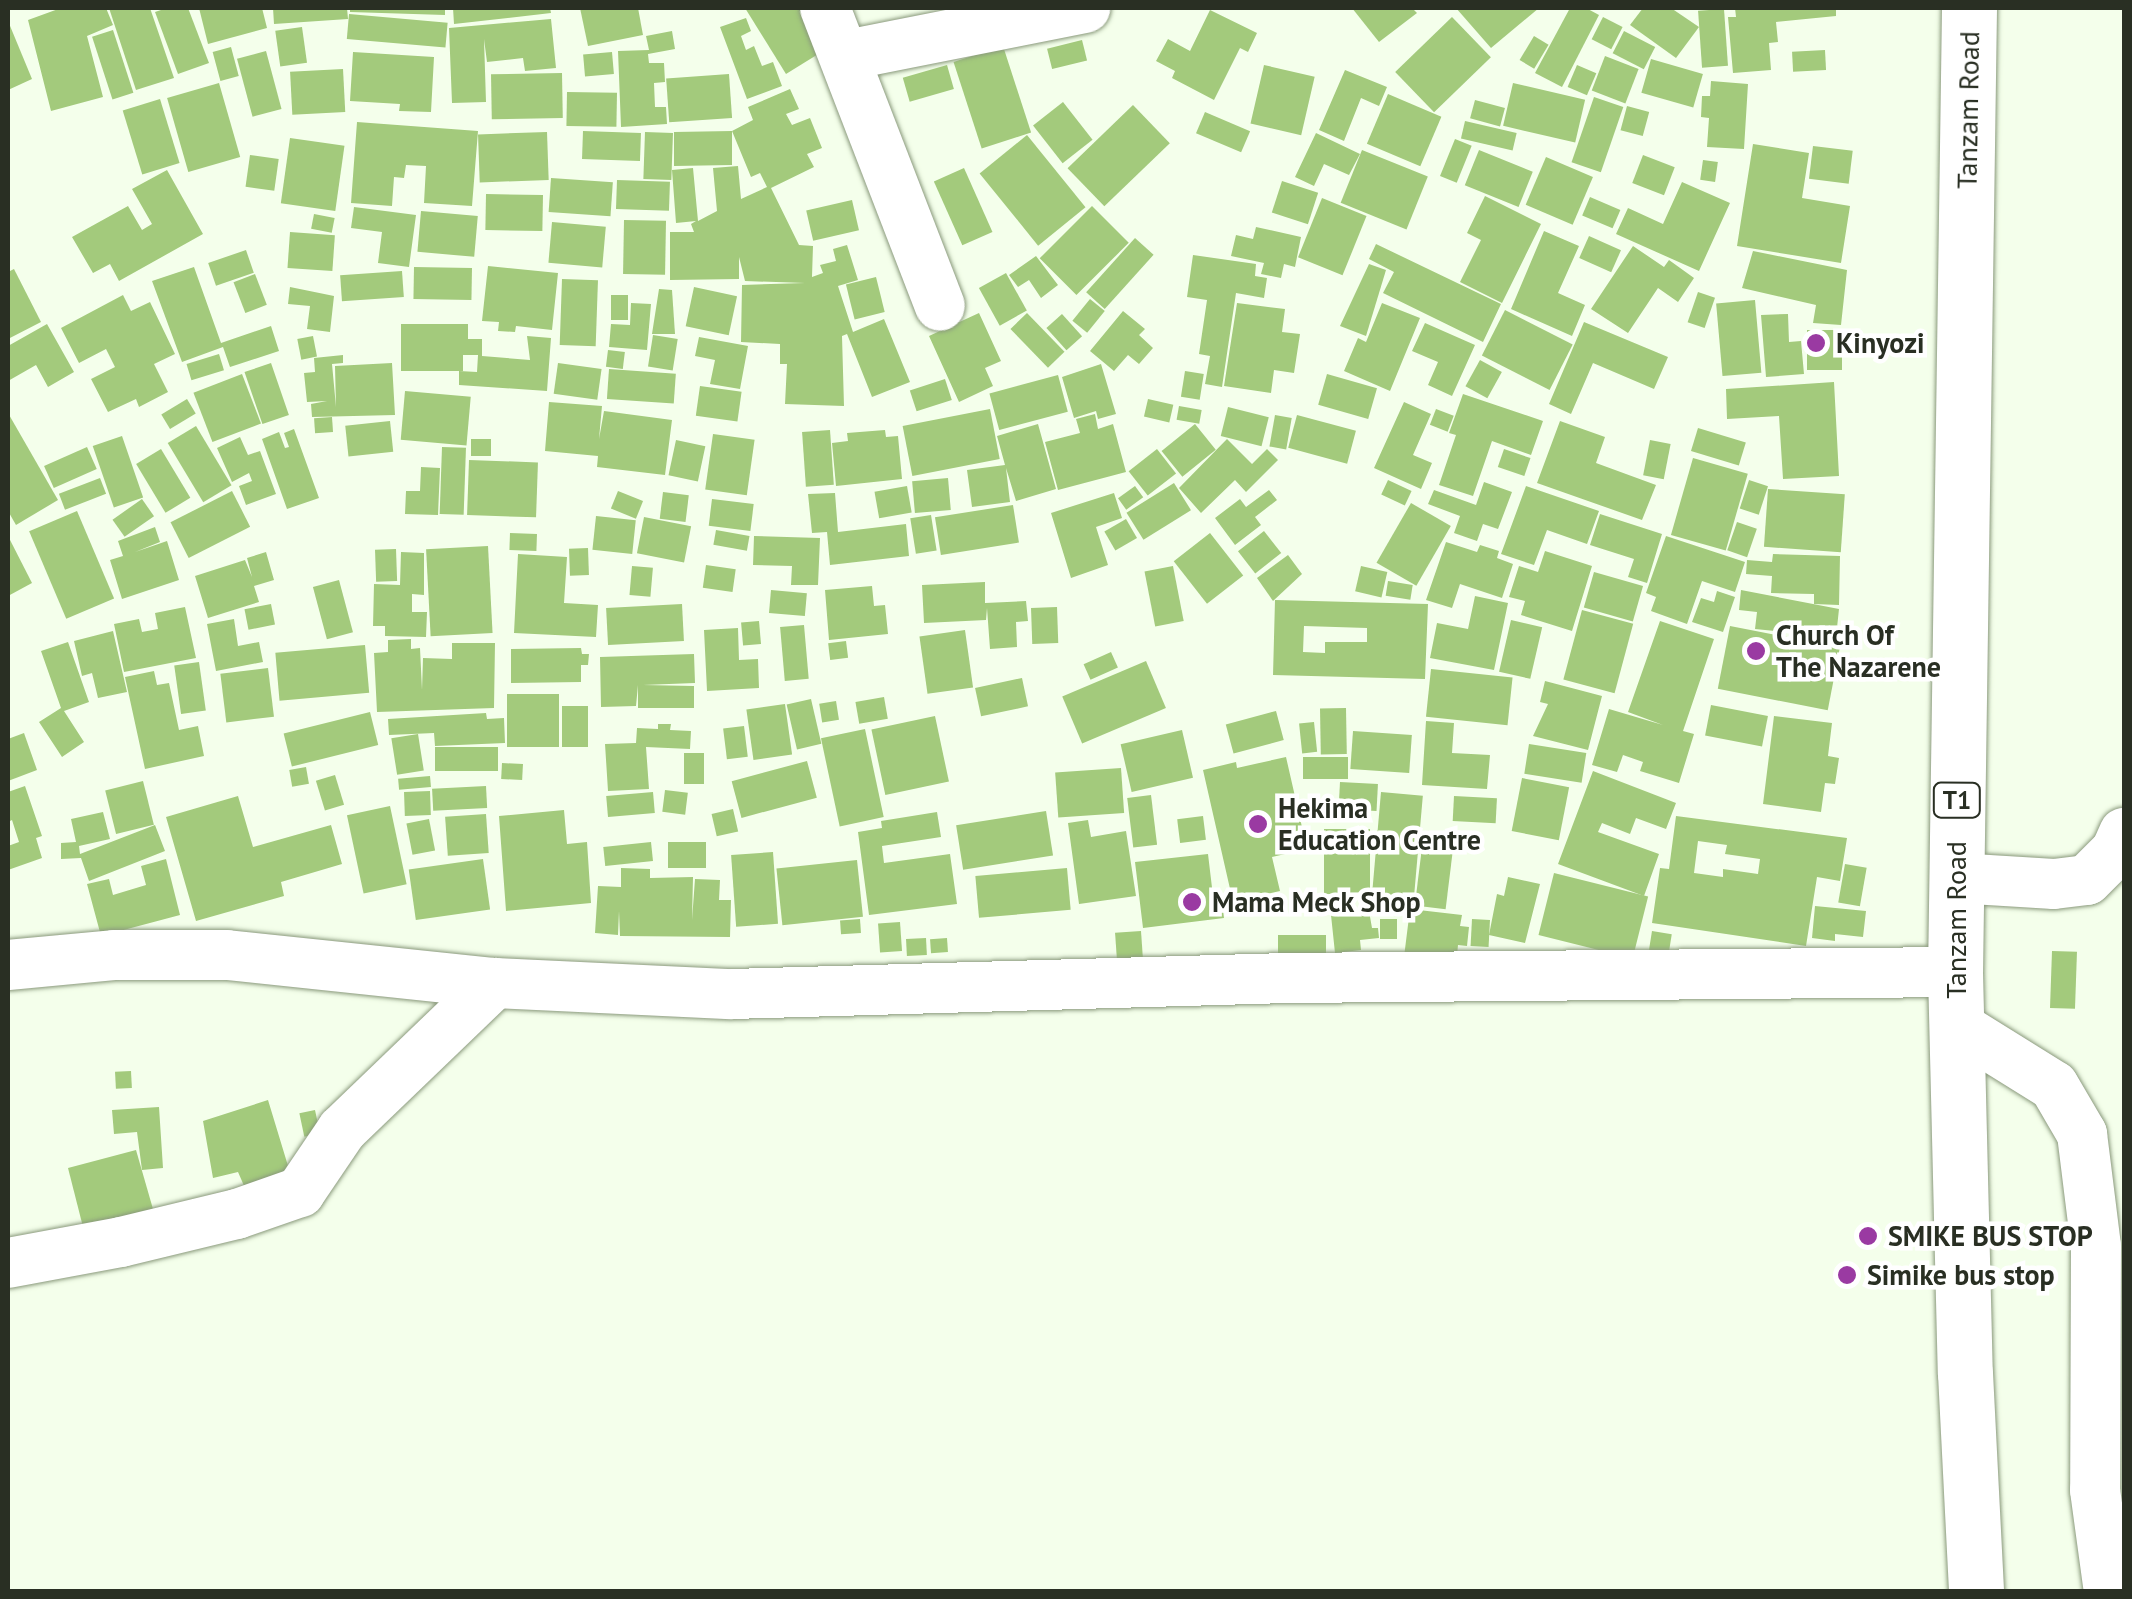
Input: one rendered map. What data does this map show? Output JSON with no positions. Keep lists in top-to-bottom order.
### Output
{
  "streets": {
    "highway": ["Tanzam Road", "T1"]
  },
  "places": [
    "Kinyozi",
    "Church Of The Nazarene",
    "Hekima Education Centre",
    "Mama Meck Shop",
    "SMIKE BUS STOP",
    "Simike bus stop"
  ]
}
